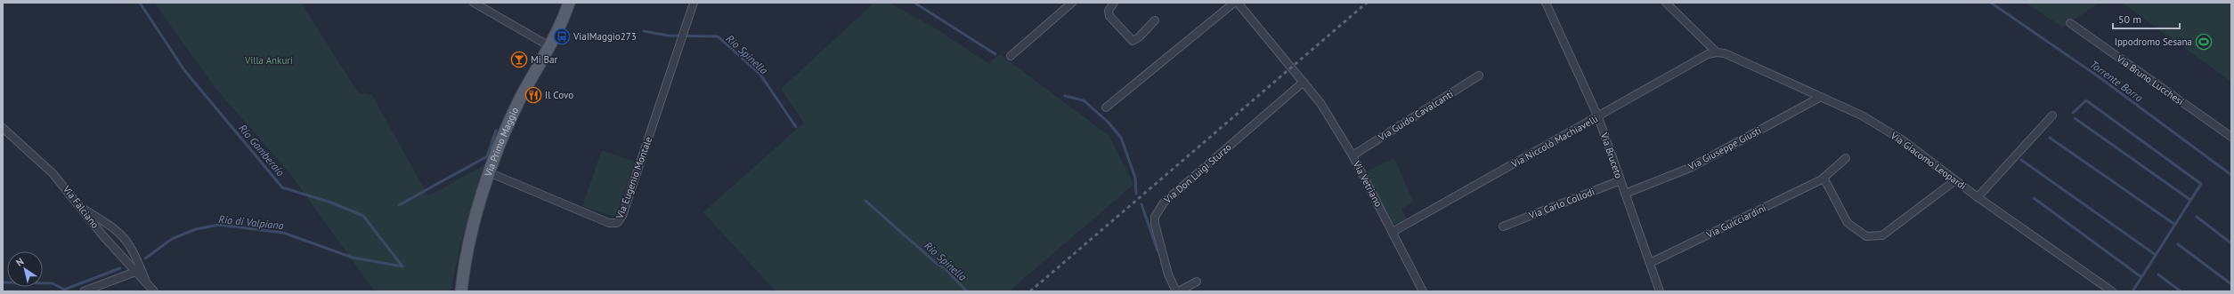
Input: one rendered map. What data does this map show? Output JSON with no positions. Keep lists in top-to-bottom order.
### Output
{
  "streets": {
    "main road": ["Via Primo Maggio"],
    "street": [
      "Via Bruno Lucchesi",
      "Via Guido Cavalcanti",
      "Via Niccolò Machiavelli",
      "Via Giuseppe Giusti",
      "Via Bruceto",
      "Via Giacomo Leopardi",
      "Via Don Luigi Sturzo",
      "Via Eugenio Montale",
      "Via Vetriano",
      "Via Carlo Collodi",
      "Via Falciano",
      "Via Guicciardini"
    ]
  },
  "crossings": [
    ["Via Guido Cavalcanti", "Via Vetriano"],
    ["Via Niccolò Machiavelli", "Via Bruceto"],
    ["Via Niccolò Machiavelli", "Via Giacomo Leopardi"],
    ["Via Niccolò Machiavelli", "Via Vetriano"],
    ["Via Primo Maggio", "Via Eugenio Montale"],
    ["Via Giuseppe Giusti", "Via Bruceto"],
    ["Via Giuseppe Giusti", "Via Giacomo Leopardi"],
    ["Via Bruceto", "Via Carlo Collodi"],
    ["Via Bruceto", "Via Guicciardini"],
    ["Via Don Luigi Sturzo", "Via Vetriano"]
  ],
  "water": [
    "Rio Spinella",
    "Torrente Borra",
    "Rio Gamberaio",
    "Rio di Valpiana"
  ],
  "parks": ["Villa Ankuri"],
  "places": {
    "bus stop": ["ViaIMaggio273"],
    "sports": ["Ippodromo Sesana"],
    "bar": ["Mi Bar"],
    "restaurant": ["Il Covo"]
  },
  "scale_bar": "50 m",
  "north": "top left"
}
